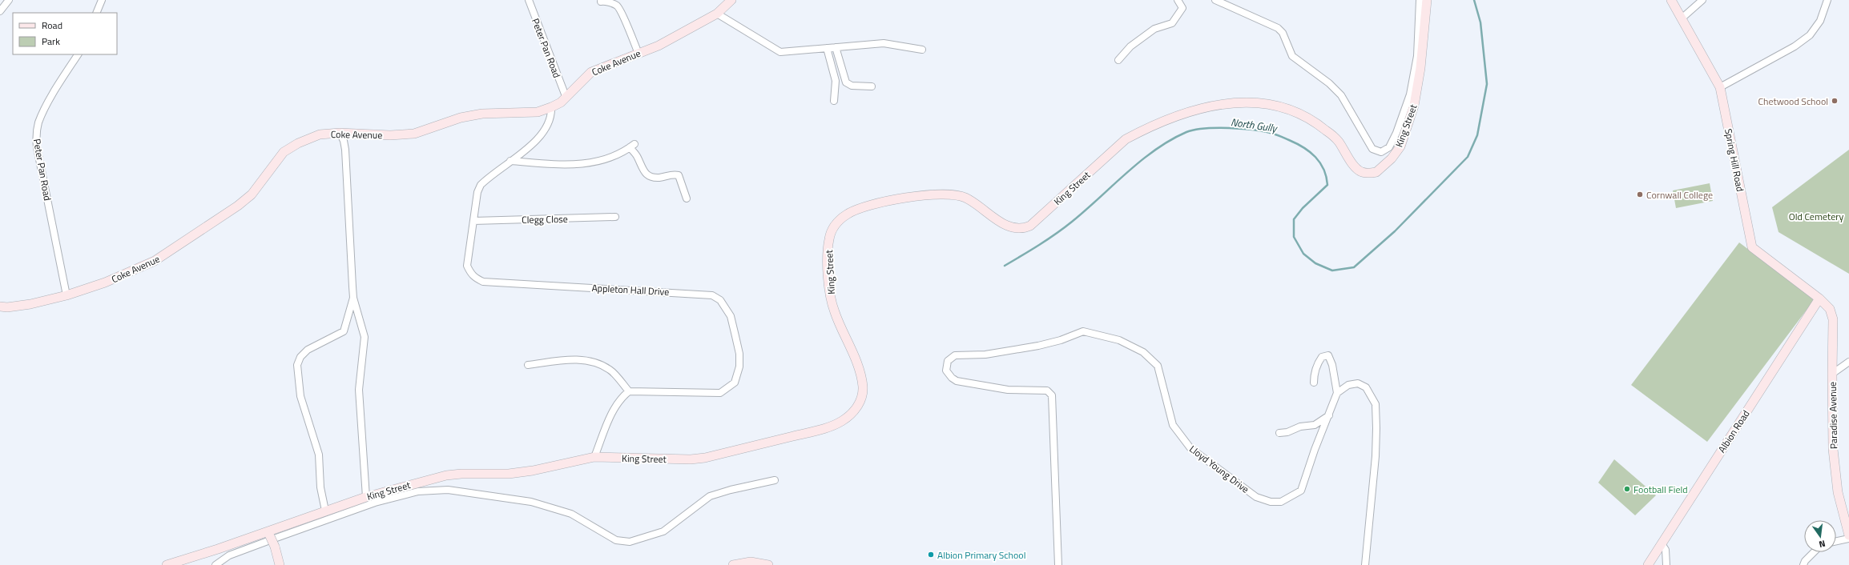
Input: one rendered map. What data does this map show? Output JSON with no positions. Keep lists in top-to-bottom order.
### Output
{
  "streets": {
    "street": [
      "Peter Pan Road",
      "Coke Avenue",
      "King Street",
      "Spring Hill Road",
      "Clegg Close",
      "Appleton Hall Drive",
      "Paradise Avenue",
      "Albion Road",
      "Lloyd Young Drive"
    ]
  },
  "crossings": [
    ["Peter Pan Road", "Coke Avenue"],
    ["Coke Avenue", "Appleton Hall Drive"],
    ["Spring Hill Road", "Paradise Avenue"],
    ["Spring Hill Road", "Albion Road"],
    ["Clegg Close", "Appleton Hall Drive"],
    ["Paradise Avenue", "Albion Road"]
  ],
  "water": ["North Gully"],
  "parks": ["Old Cemetery"],
  "places": [
    "Chetwood School",
    "Cornwall College",
    "Football Field",
    "Albion Primary School"
  ],
  "legend": ["Road", "Park"],
  "north": "bottom"
}
